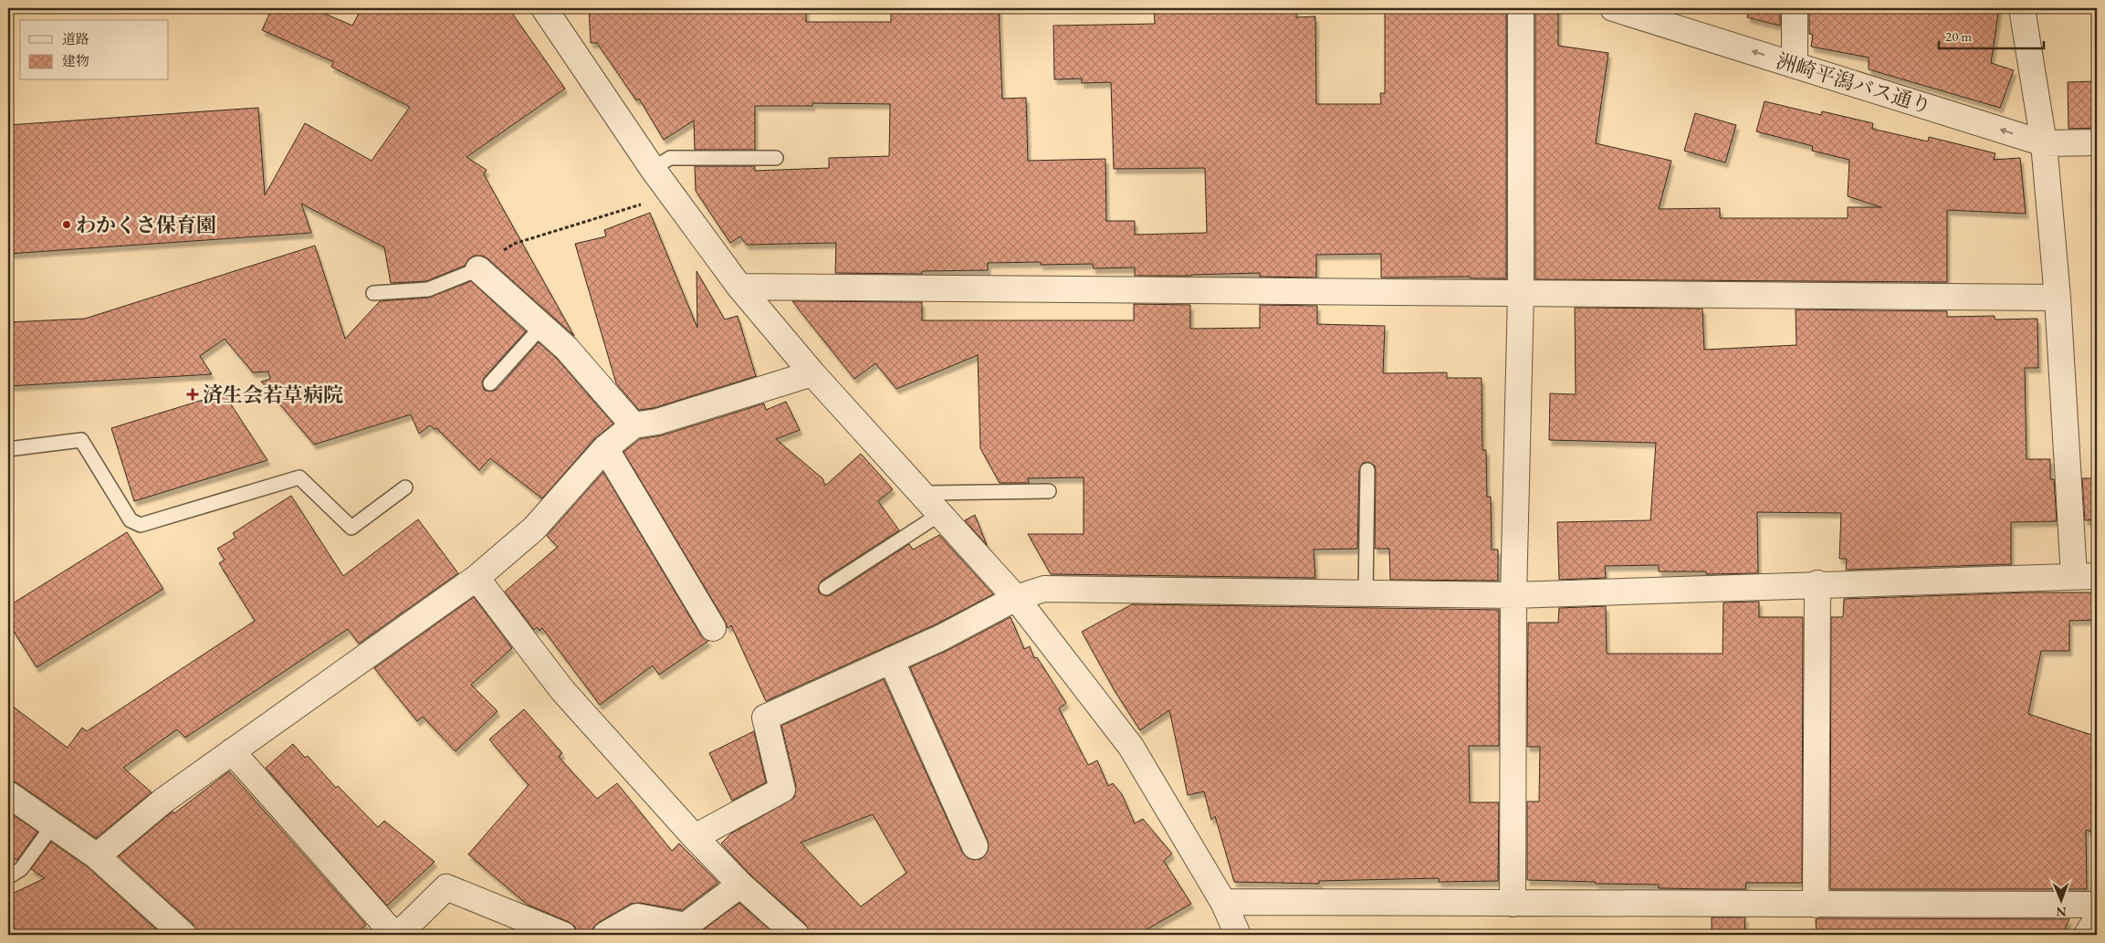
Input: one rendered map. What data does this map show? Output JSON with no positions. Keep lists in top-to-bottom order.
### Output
{
  "streets": {
    "street": ["洲崎平潟バス通り"]
  },
  "places": {
    "other": ["わかくさ保育園"],
    "health": ["済生会若草病院"]
  },
  "legend": ["道路", "建物"],
  "scale_bar": "20 m",
  "north": "bottom"
}
